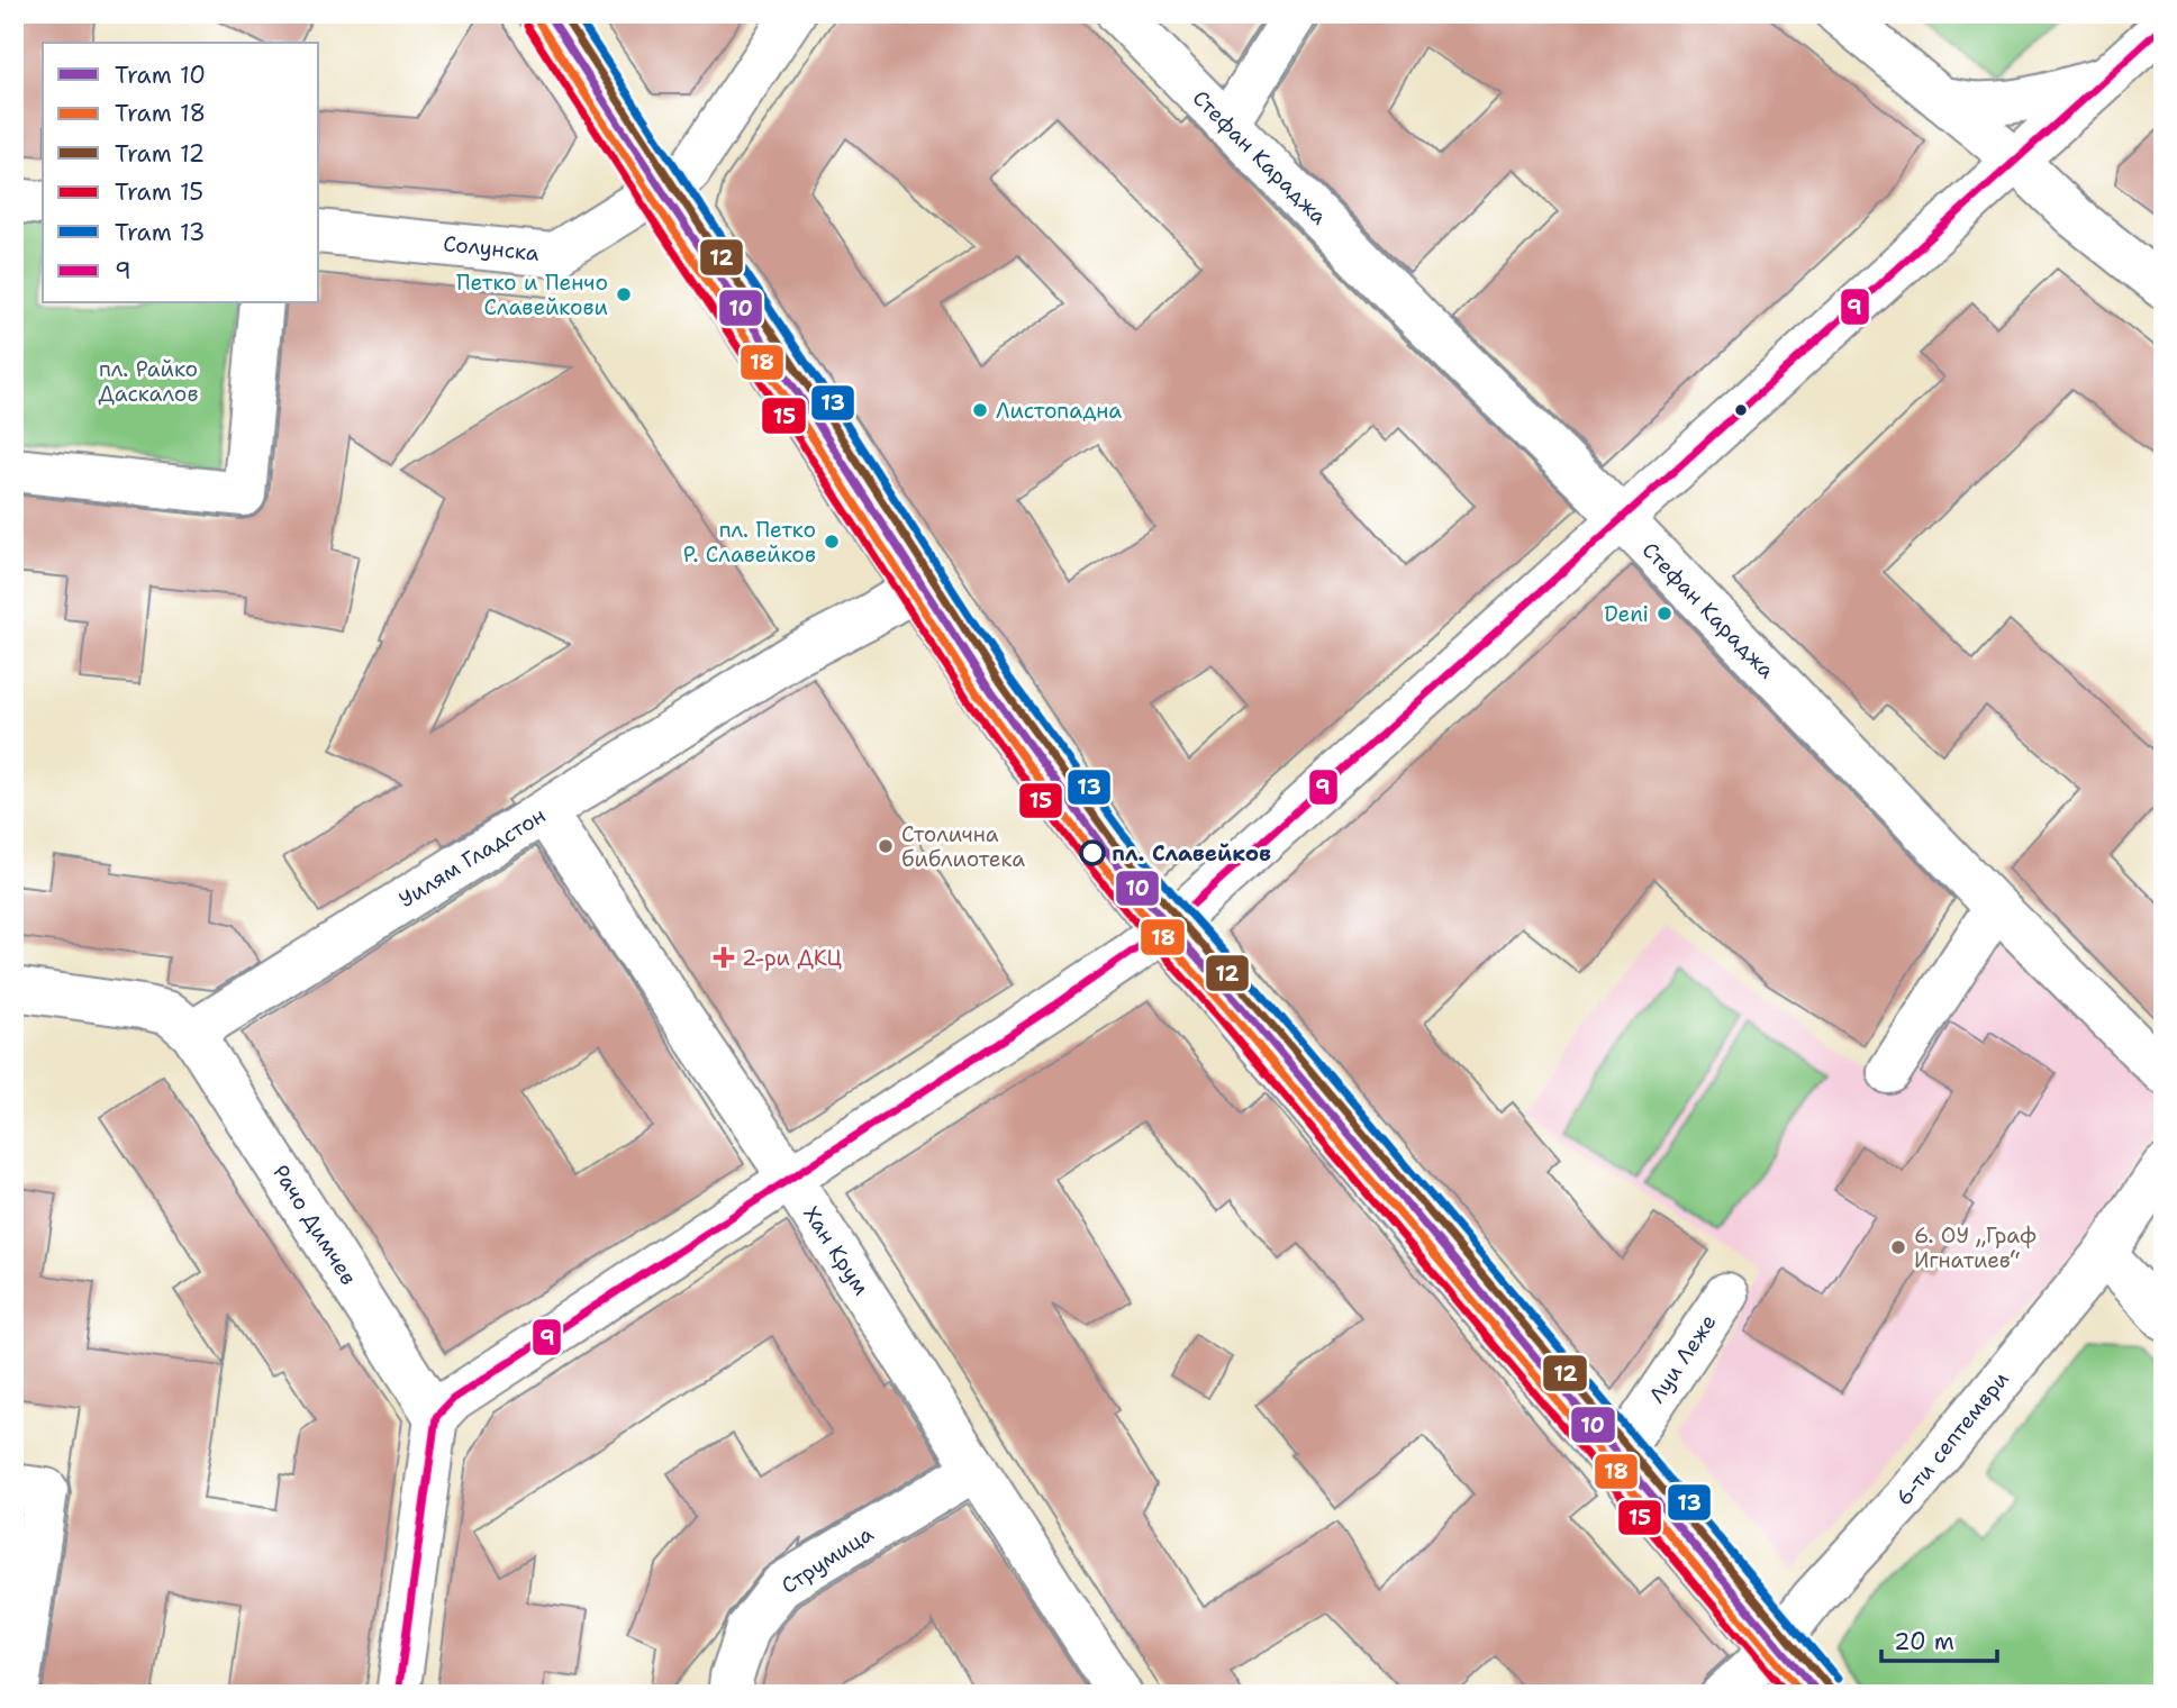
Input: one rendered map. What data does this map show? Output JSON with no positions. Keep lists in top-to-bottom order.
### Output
{
  "streets": {
    "street": [
      "Стефан Караджа",
      "Солунска",
      "Уилям Гладстон",
      "Рачо Димчев",
      "Хан Крум",
      "Луи Леже",
      "6-ти септември",
      "Струмица"
    ]
  },
  "crossings": [
    ["Уилям Гладстон", "Рачо Димчев"],
    ["Уилям Гладстон", "Хан Крум"],
    ["Хан Крум", "Струмица"]
  ],
  "parks": ["пл. Райко Даскалов"],
  "places": {
    "other": [
      "Петко и Пенчо Славейкови",
      "Листопадна",
      "пл. Петко Р. Славейков",
      "Deni",
      "Столична библиотека",
      "пл. Славейков",
      "6. ОУ „Граф Игнатиев“"
    ],
    "health": ["2-ри ДКЦ"]
  },
  "lines": [
    "tram line 10",
    "tram line 12",
    "tram line 13",
    "tram line 18",
    "tram line 15",
    "transit line 9"
  ],
  "legend": [
    "Tram 10",
    "Tram 18",
    "Tram 12",
    "Tram 15",
    "Tram 13",
    "9"
  ],
  "scale_bar": "20 m"
}
